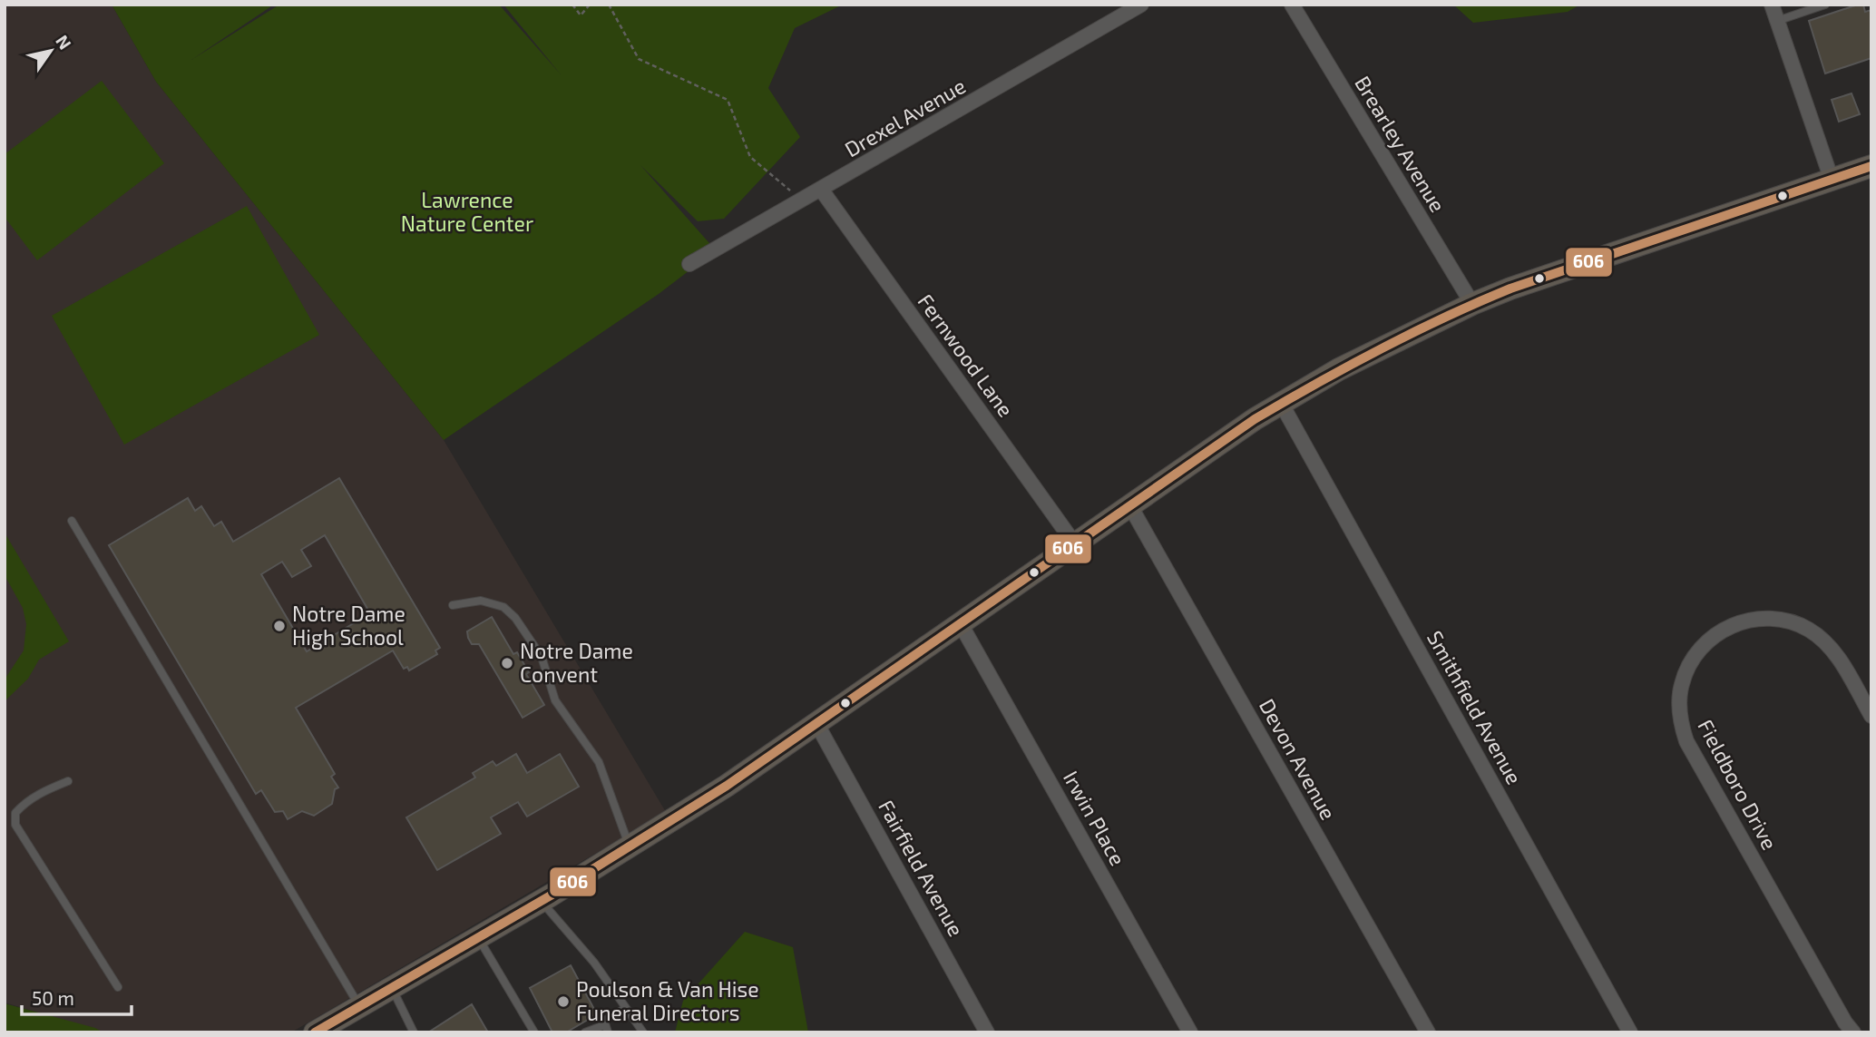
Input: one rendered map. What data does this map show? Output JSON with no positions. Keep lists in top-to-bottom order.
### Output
{
  "streets": {
    "street": [
      "Drexel Avenue",
      "Brearley Avenue",
      "Fernwood Lane",
      "Smithfield Avenue",
      "Devon Avenue",
      "Fieldboro Drive",
      "Irwin Place",
      "Fairfield Avenue"
    ]
  },
  "crossings": [
    ["Drexel Avenue", "Fernwood Lane"]
  ],
  "parks": ["Lawrence Nature Center"],
  "places": ["Notre Dame High School", "Notre Dame Convent", "Poulson & Van Hise Funeral Directors"],
  "lines": ["transit line 606"],
  "scale_bar": "50 m",
  "north": "top right"
}
